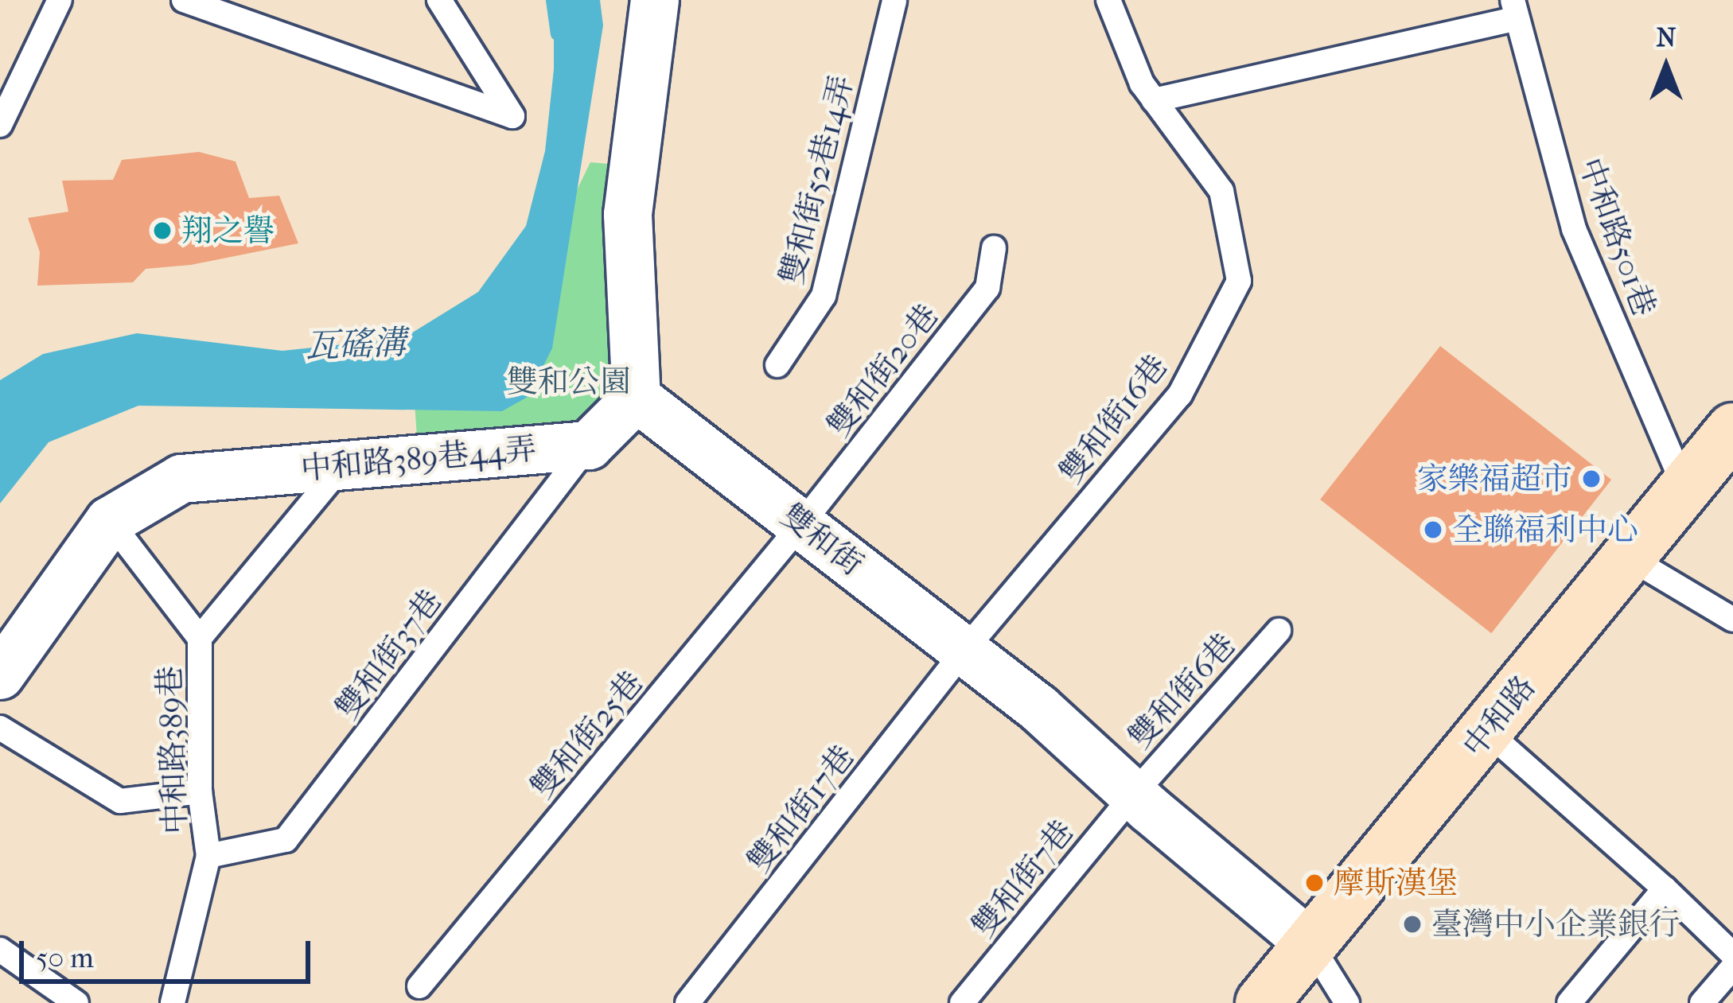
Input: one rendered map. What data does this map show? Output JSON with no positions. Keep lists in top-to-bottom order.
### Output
{
  "streets": {
    "main road": ["中和路"],
    "street": ["中和路389巷44弄", "雙和街"],
    "lane": [
      "雙和街52巷14弄",
      "中和路501巷",
      "雙和街20巷",
      "雙和街16巷",
      "雙和街37巷",
      "雙和街6巷",
      "雙和街25巷",
      "中和路389巷",
      "雙和街17巷",
      "雙和街7巷"
    ]
  },
  "crossings": [
    ["中和路501巷", "中和路"],
    ["雙和街20巷", "雙和街"],
    ["雙和街20巷", "雙和街25巷"],
    ["雙和街16巷", "雙和街"],
    ["雙和街16巷", "雙和街17巷"],
    ["中和路389巷44弄", "雙和街37巷"],
    ["中和路389巷44弄", "中和路389巷"],
    ["雙和街", "雙和街6巷"],
    ["雙和街", "中和路"],
    ["雙和街", "雙和街25巷"],
    ["雙和街", "雙和街17巷"],
    ["雙和街", "雙和街7巷"],
    ["雙和街37巷", "中和路389巷"],
    ["雙和街6巷", "雙和街7巷"]
  ],
  "water": ["瓦磘溝"],
  "parks": ["雙和公園"],
  "places": [
    "翔之譽",
    "家樂福超市",
    "全聯福利中心",
    "摩斯漢堡",
    "臺灣中小企業銀行"
  ],
  "scale_bar": "50 m",
  "north": "top"
}
